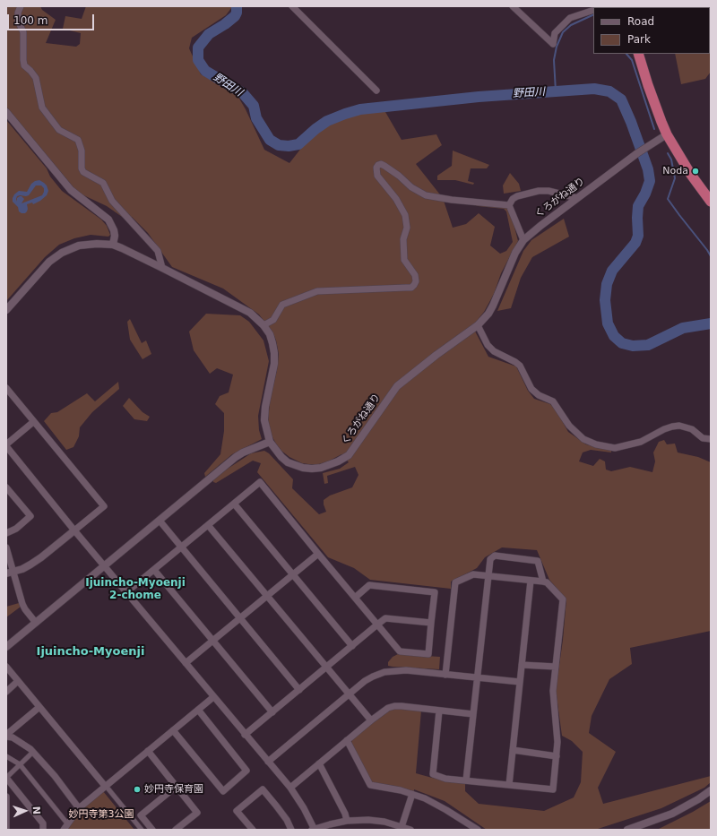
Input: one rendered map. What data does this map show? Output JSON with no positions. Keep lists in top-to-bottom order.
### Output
{
  "streets": {
    "street": ["くろがね通り"]
  },
  "districts": ["Ijuincho-Myoenji 2-chome", "Ijuincho-Myoenji"],
  "water": ["野田川"],
  "parks": ["妙円寺第3公園"],
  "places": ["Noda", "妙円寺保育園"],
  "legend": ["Road", "Park"],
  "scale_bar": "100 m",
  "north": "right"
}
